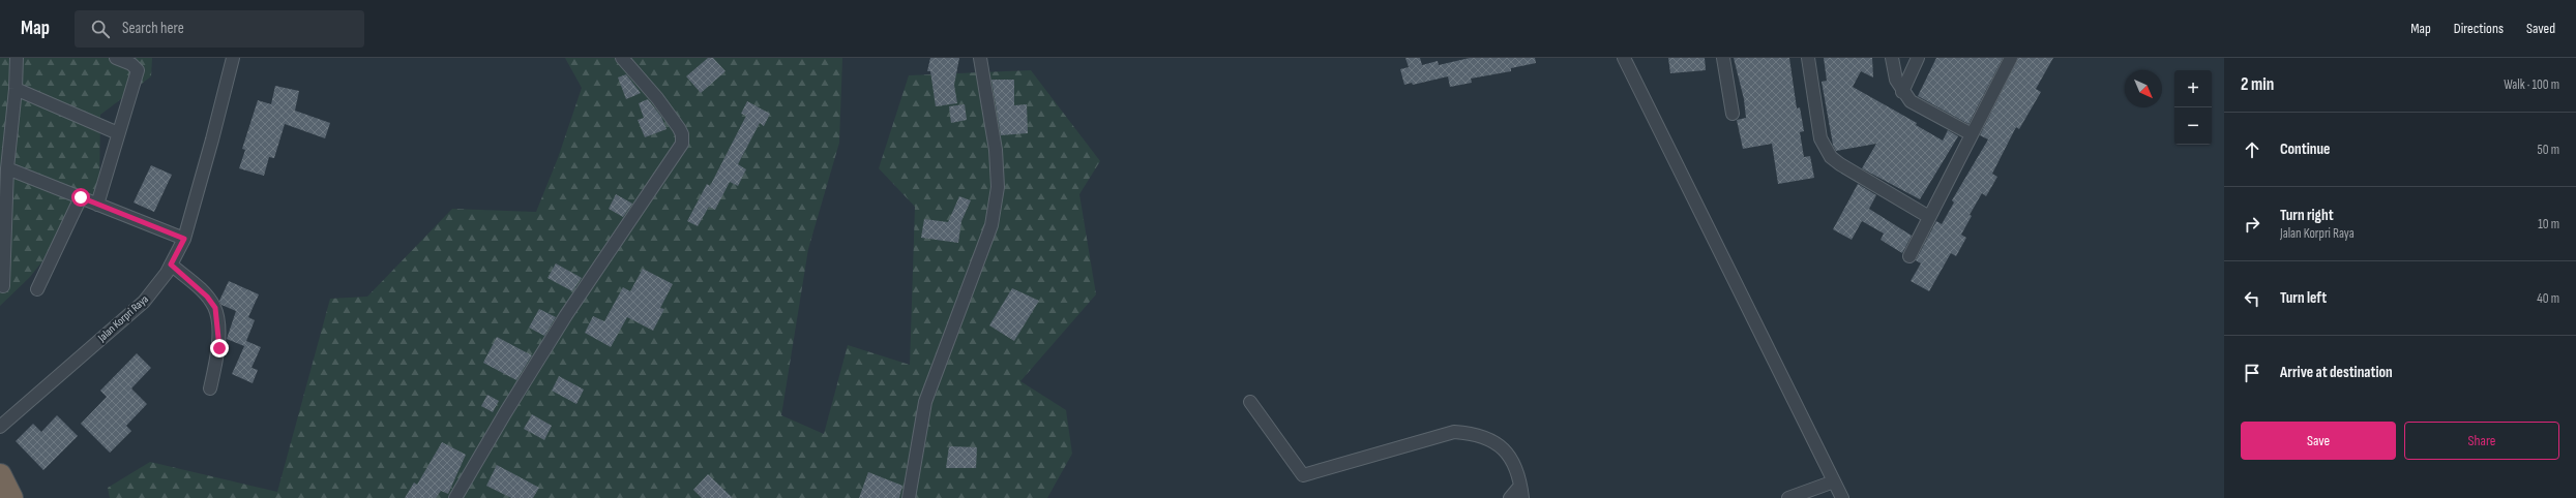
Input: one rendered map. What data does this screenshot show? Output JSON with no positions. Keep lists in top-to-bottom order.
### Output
{
  "streets": {
    "street": ["Jalan Korpri Raya"]
  },
  "north": "bottom right",
  "page": {
    "header": "Map",
    "search": "Search here",
    "nav": ["Map", "Directions", "Saved"],
    "heading": ["2 min", "Walk · 100 m"],
    "map_buttons": ["+", "−"],
    "list": [
      ["Continue", "50 m"],
      ["Turn right", "Jalan Korpri Raya", "10 m"],
      ["Turn left", "40 m"],
      "Arrive at destination"
    ],
    "buttons": ["Save", "Share"]
  }
}
